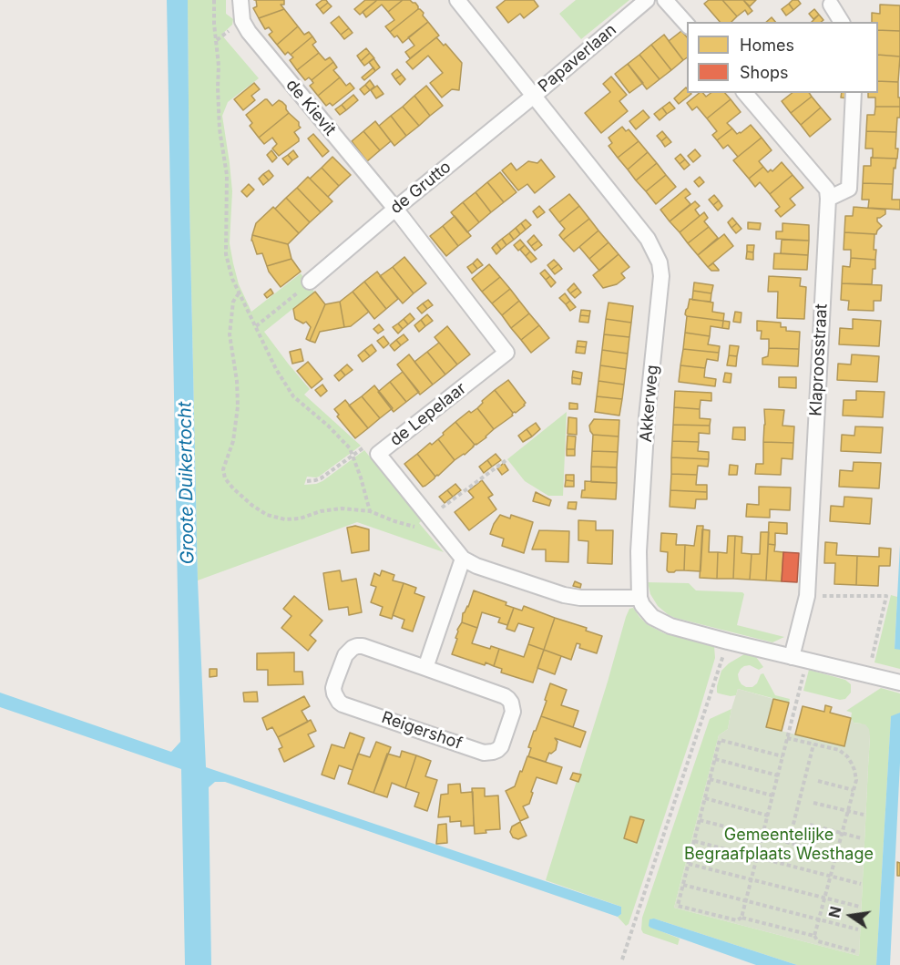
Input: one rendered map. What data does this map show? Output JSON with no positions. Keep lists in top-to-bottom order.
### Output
{
  "streets": {
    "street": [
      "Papaverlaan",
      "de Kievit",
      "de Grutto",
      "Klaproosstraat",
      "Akkerweg",
      "de Lepelaar",
      "Reigershof"
    ]
  },
  "crossings": [
    ["Papaverlaan", "de Grutto"],
    ["Papaverlaan", "Akkerweg"],
    ["de Kievit", "de Grutto"],
    ["de Kievit", "de Lepelaar"],
    ["de Grutto", "Akkerweg"],
    ["de Grutto", "de Lepelaar"],
    ["Akkerweg", "de Lepelaar"]
  ],
  "water": ["Groote Duikertocht"],
  "parks": ["Gemeentelijke Begraafplaats Westhage"],
  "legend": ["Homes", "Shops"],
  "north": "left"
}
